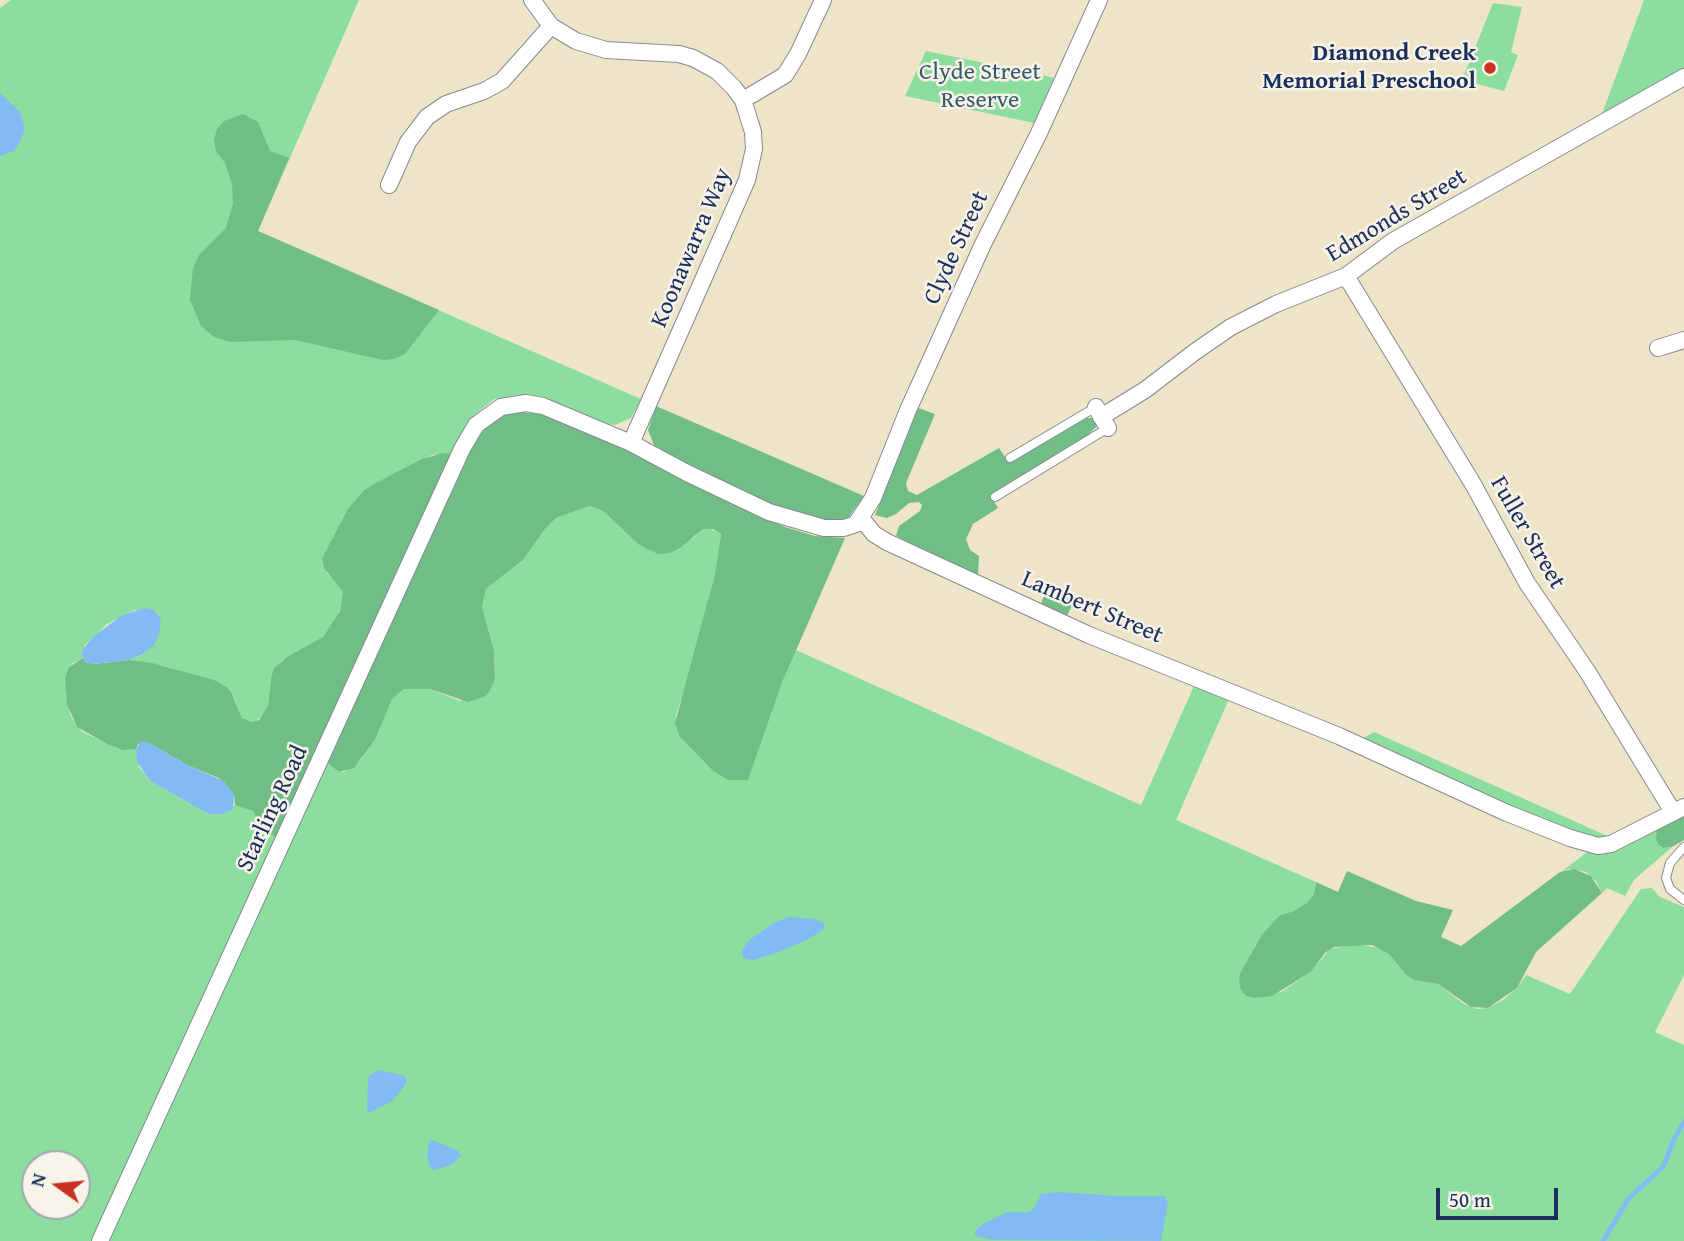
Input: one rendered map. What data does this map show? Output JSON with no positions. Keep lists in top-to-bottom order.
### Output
{
  "streets": {
    "street": [
      "Edmonds Street",
      "Koonawarra Way",
      "Clyde Street",
      "Fuller Street",
      "Lambert Street",
      "Starling Road"
    ]
  },
  "crossings": [
    ["Edmonds Street", "Fuller Street"],
    ["Koonawarra Way", "Starling Road"],
    ["Clyde Street", "Lambert Street"],
    ["Fuller Street", "Lambert Street"]
  ],
  "parks": ["Clyde Street Reserve"],
  "places": ["Diamond Creek Memorial Preschool"],
  "scale_bar": "50 m",
  "north": "left"
}
